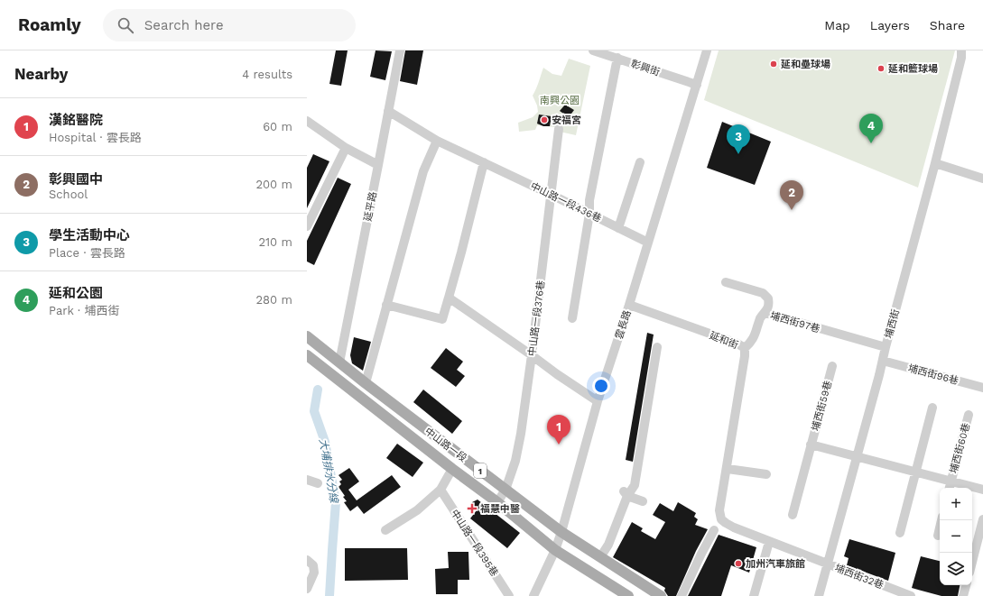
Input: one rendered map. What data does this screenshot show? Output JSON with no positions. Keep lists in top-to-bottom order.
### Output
{
  "streets": {
    "main road": ["中山路一段", "1"],
    "street": [
      "彰興街",
      "中山路一段436巷",
      "延平路",
      "中山路一段376巷",
      "埔西街97巷",
      "埔西街",
      "雲長路",
      "延和街",
      "埔西街96巷",
      "埔西街59巷",
      "埔西街60巷",
      "中山路一段395巷",
      "埔西街32巷"
    ]
  },
  "crossings": [
    ["彰興街", "雲長路"],
    ["中山路一段436巷", "延平路"],
    ["中山路一段436巷", "中山路一段376巷"],
    ["中山路一段436巷", "雲長路"],
    ["延平路", "中山路一段"],
    ["中山路一段376巷", "中山路一段"],
    ["埔西街97巷", "埔西街"],
    ["埔西街", "延和街"],
    ["埔西街", "埔西街96巷"],
    ["埔西街", "埔西街59巷"],
    ["埔西街", "埔西街60巷"],
    ["埔西街", "埔西街32巷"],
    ["雲長路", "延和街"],
    ["雲長路", "中山路一段"],
    ["延和街", "埔西街32巷"],
    ["埔西街59巷", "埔西街60巷"]
  ],
  "water": ["大埔排水分線"],
  "parks": ["南興公園"],
  "places": {
    "other": [
      "延和壘球場",
      "延和籃球場",
      "安福宮",
      "加州汽車旅館"
    ],
    "health": ["福慧中醫"]
  },
  "page": {
    "header": "Roamly",
    "search": "Search here",
    "nav": ["Map", "Layers", "Share"],
    "heading": ["Nearby", "4 results"],
    "list": [
      {
        "mark": "1",
        "name": "漢銘醫院",
        "note": "Hospital · 雲長路",
        "value": "60 m"
      },
      {
        "mark": "2",
        "name": "彰興國中",
        "note": "School",
        "value": "200 m"
      },
      {
        "mark": "3",
        "name": "學生活動中心",
        "note": "Place · 雲長路",
        "value": "210 m"
      },
      {
        "mark": "4",
        "name": "延和公園",
        "note": "Park · 埔西街",
        "value": "280 m"
      }
    ],
    "pins": [
      "4",
      "3",
      "2",
      "1"
    ],
    "map_buttons": ["+", "−"]
  }
}
